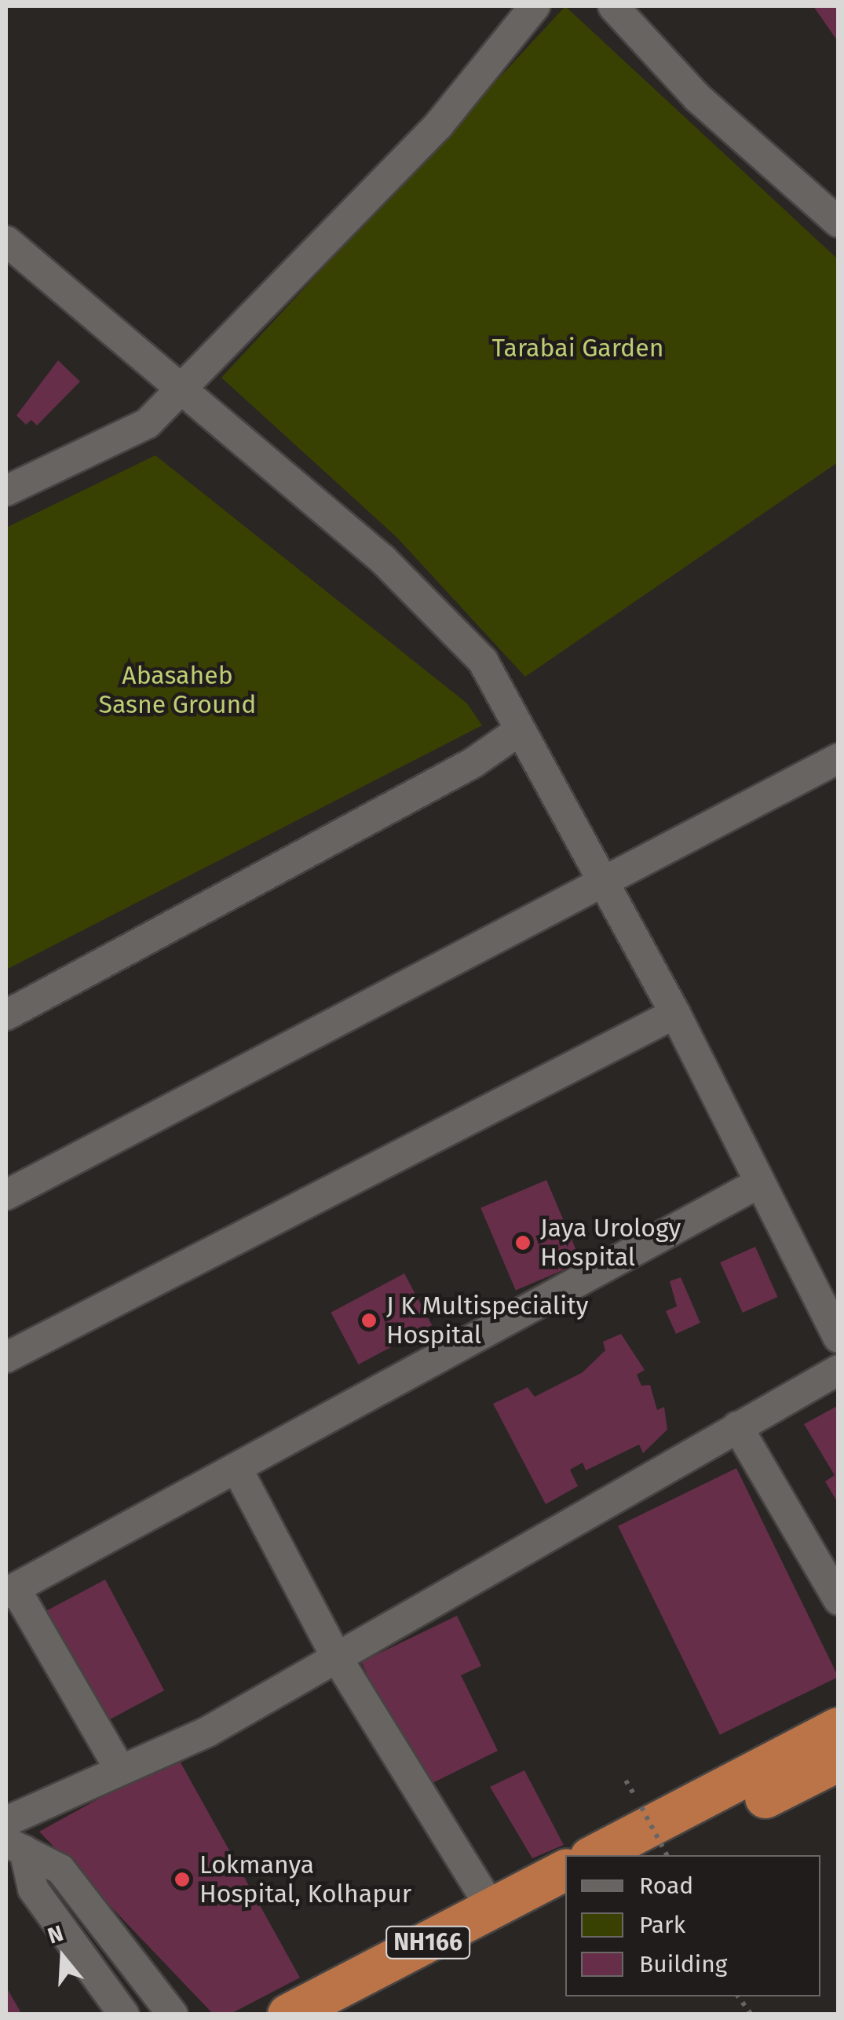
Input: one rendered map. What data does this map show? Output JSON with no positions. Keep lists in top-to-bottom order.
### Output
{
  "streets": {
    "highway": ["NH166"]
  },
  "parks": ["Tarabai Garden", "Abasaheb Sasne Ground"],
  "places": ["Jaya Urology Hospital", "J K Multispeciality Hospital", "Lokmanya Hospital, Kolhapur"],
  "legend": ["Road", "Park", "Building"],
  "north": "top"
}
